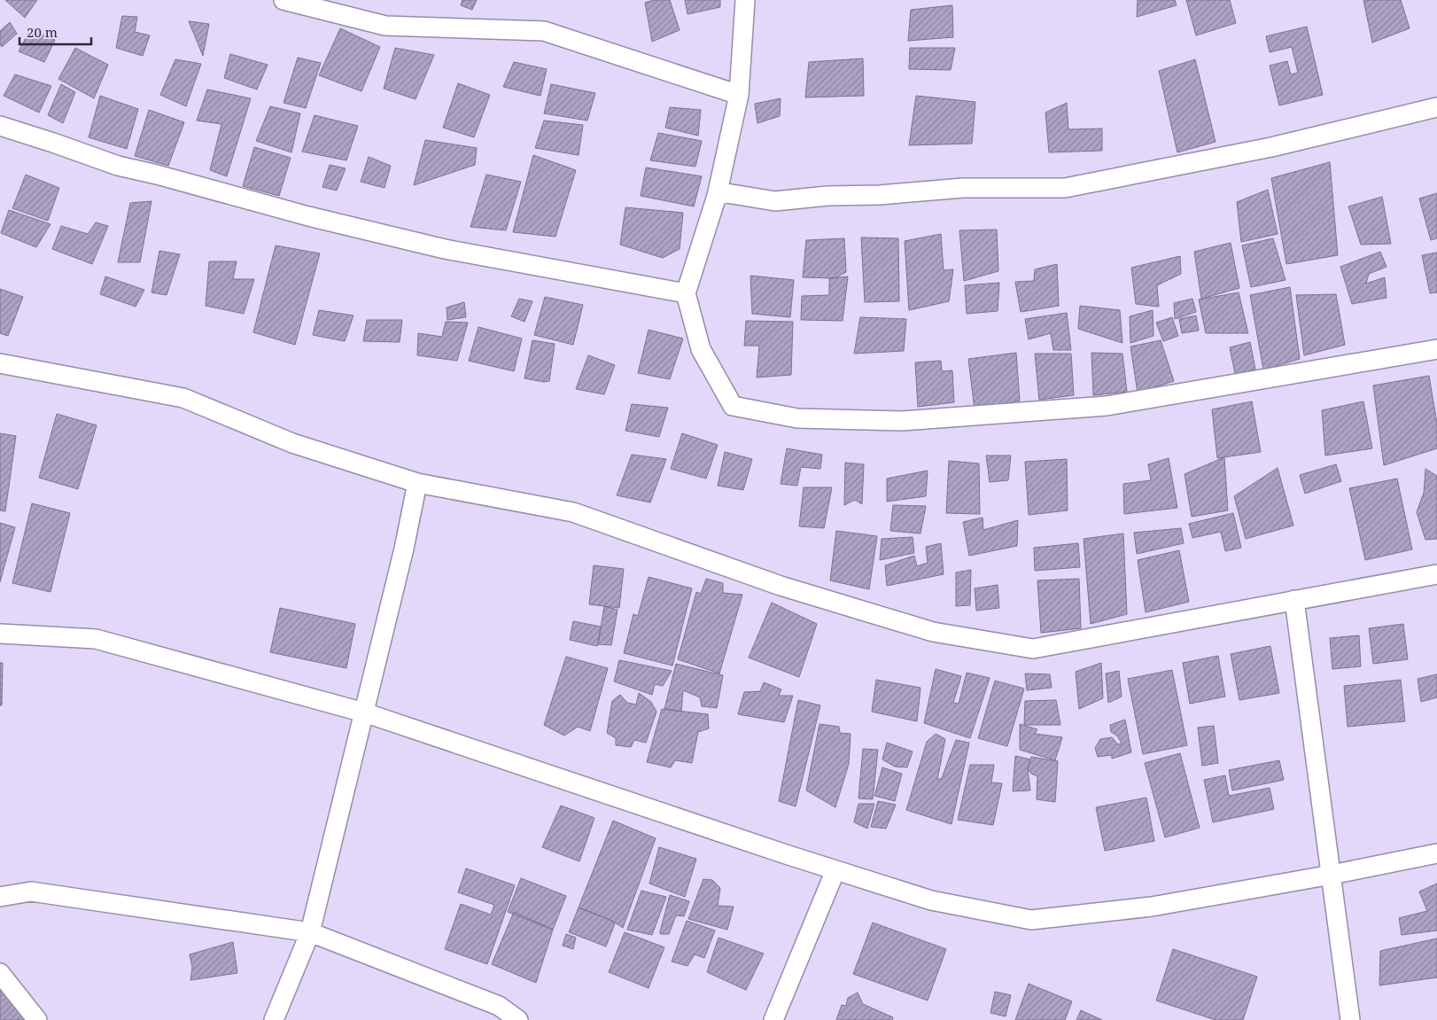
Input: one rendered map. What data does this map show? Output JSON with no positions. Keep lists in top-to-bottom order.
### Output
{
  "scale_bar": "20 m"
}
